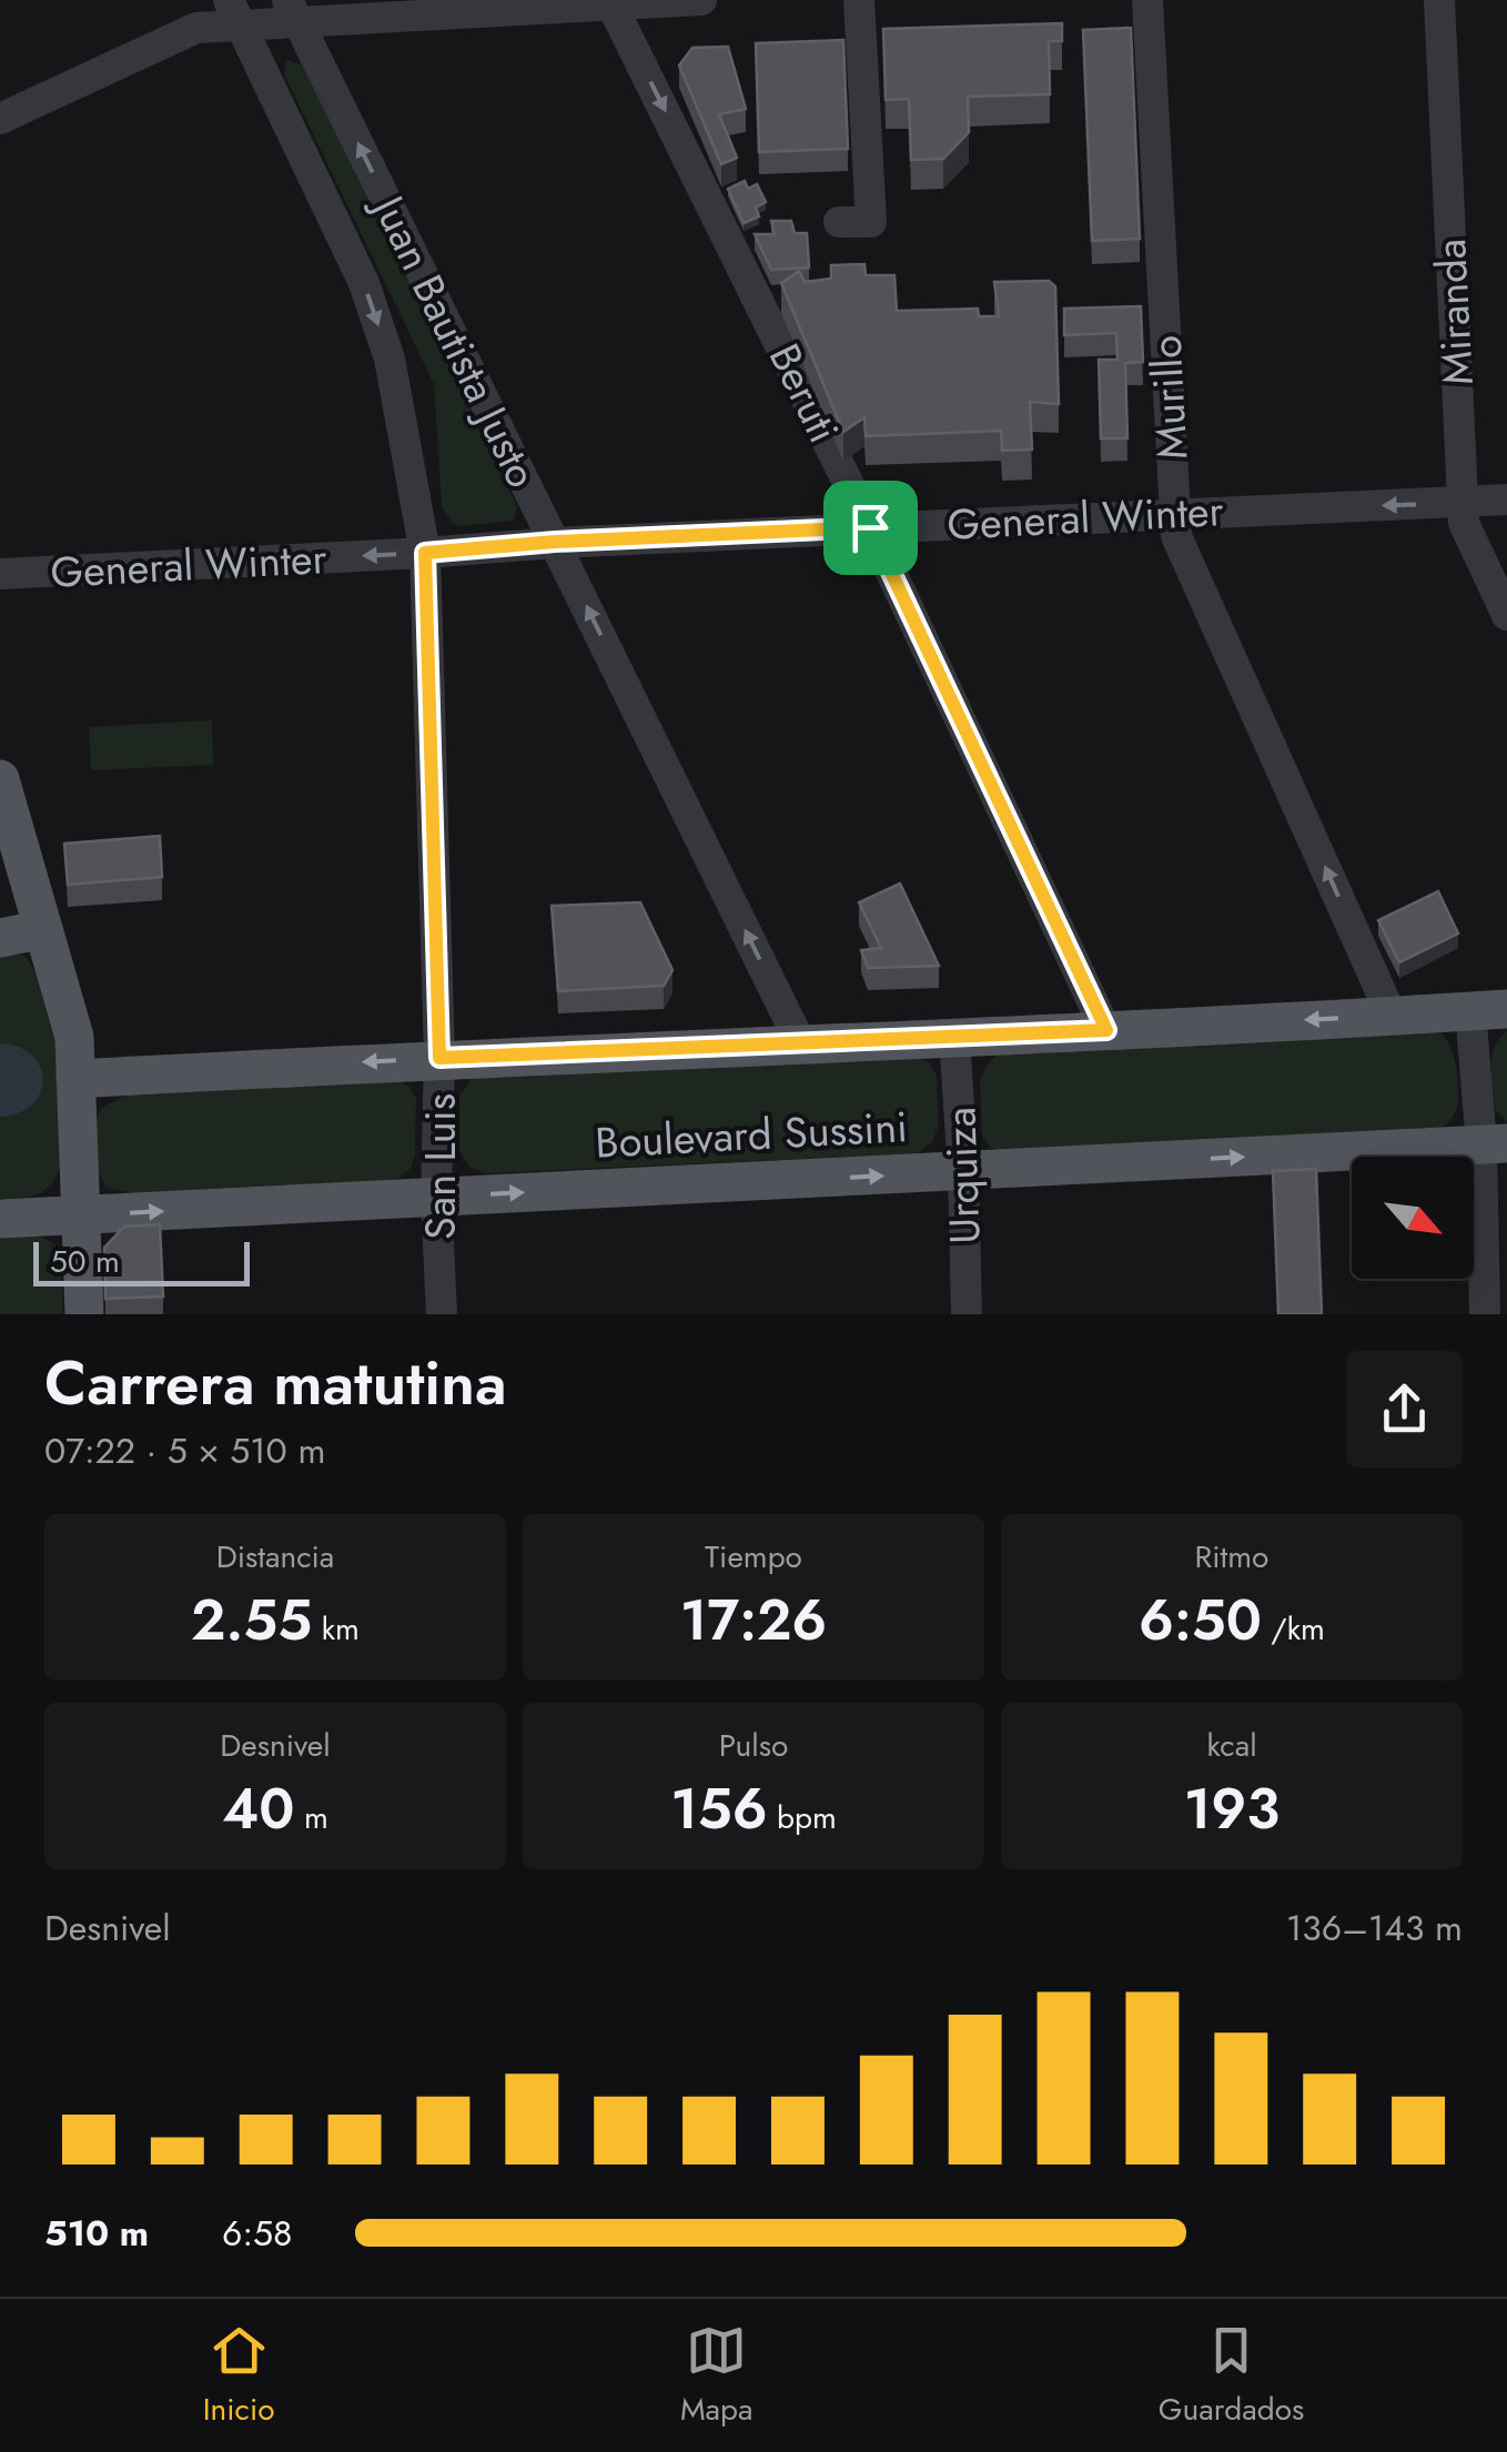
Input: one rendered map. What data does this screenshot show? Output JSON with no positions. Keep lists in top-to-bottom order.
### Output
{
  "streets": {
    "main road": ["Boulevard Sussini"],
    "street": [
      "Miranda",
      "Juan Bautista Justo",
      "Beruti",
      "Murillo",
      "General Winter",
      "San Luis",
      "Urquiza"
    ]
  },
  "crossings": [
    ["Miranda", "General Winter"],
    ["Juan Bautista Justo", "General Winter"],
    ["Juan Bautista Justo", "Boulevard Sussini"],
    ["Juan Bautista Justo", "San Luis"],
    ["Beruti", "General Winter"],
    ["Beruti", "Boulevard Sussini"],
    ["Murillo", "General Winter"],
    ["Murillo", "Boulevard Sussini"],
    ["General Winter", "San Luis"],
    ["Boulevard Sussini", "San Luis"],
    ["Boulevard Sussini", "Urquiza"]
  ],
  "one_way": ["Beruti", "Murillo", "General Winter"],
  "scale_bar": "50 m",
  "north": "bottom right",
  "page": {
    "scale": "50 m",
    "heading": ["Carrera matutina", "07:22 · 5 × 510 m"],
    "stats": [
      ["Distancia", "2.55 km"],
      ["Tiempo", "17:26"],
      ["Ritmo", "6:50 /km"],
      ["Desnivel", "40 m"],
      ["Pulso", "156 bpm"],
      ["kcal", "193"]
    ],
    "chart": ["Desnivel", "136–143 m"],
    "list": [
      {
        "name": "510 m",
        "note": "6:58"
      }
    ],
    "tabs": ["Inicio", "Mapa", "Guardados"]
  }
}
